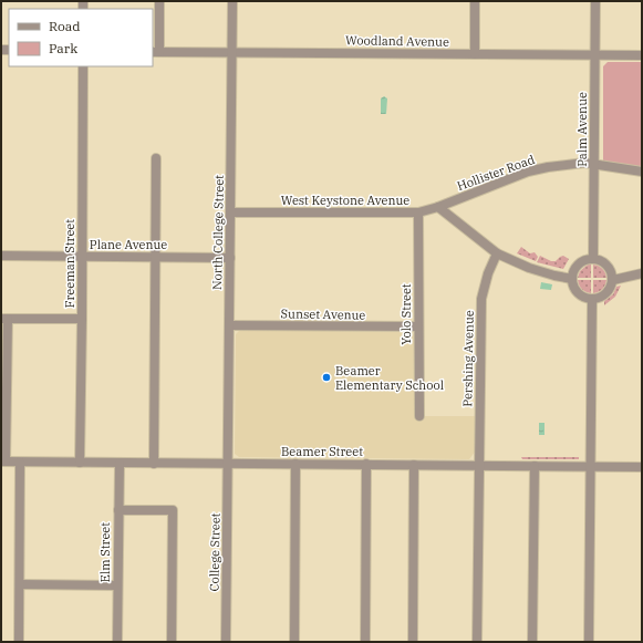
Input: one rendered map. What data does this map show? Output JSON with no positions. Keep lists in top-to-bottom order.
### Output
{
  "streets": {
    "street": [
      "Woodland Avenue",
      "Palm Avenue",
      "Hollister Road",
      "West Keystone Avenue",
      "North College Street",
      "Plane Avenue",
      "Freeman Street",
      "Sunset Avenue",
      "Yolo Street",
      "Pershing Avenue",
      "Beamer Street",
      "Elm Street",
      "College Street"
    ]
  },
  "crossings": [
    ["Woodland Avenue", "Palm Avenue"],
    ["Woodland Avenue", "North College Street"],
    ["Palm Avenue", "Hollister Road"],
    ["Hollister Road", "West Keystone Avenue"],
    ["West Keystone Avenue", "North College Street"],
    ["West Keystone Avenue", "Yolo Street"],
    ["North College Street", "Plane Avenue"],
    ["North College Street", "Sunset Avenue"],
    ["North College Street", "Beamer Street"],
    ["North College Street", "College Street"],
    ["Plane Avenue", "Freeman Street"],
    ["Freeman Street", "Beamer Street"],
    ["Sunset Avenue", "Yolo Street"],
    ["Pershing Avenue", "Beamer Street"],
    ["Beamer Street", "Elm Street"],
    ["Beamer Street", "College Street"]
  ],
  "places": ["Beamer Elementary School"],
  "legend": ["Road", "Park"]
}
